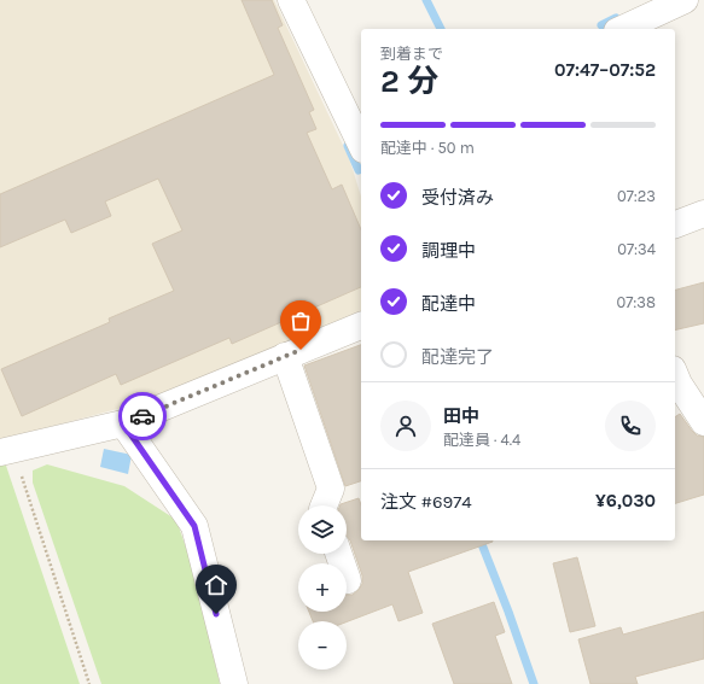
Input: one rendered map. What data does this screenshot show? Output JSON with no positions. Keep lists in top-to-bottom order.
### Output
{
  "page": {
    "heading": ["2 分", "到着まで", "07:47–07:52"],
    "panel": [
      "田中",
      "配達員 · 4.4",
      "注文 #6974",
      "¥6,030"
    ],
    "bar": "配達中 · 50 m",
    "list": [
      ["受付済み", "07:23"],
      ["調理中", "07:34"],
      ["配達中", "07:38"],
      "配達完了"
    ],
    "map_buttons": ["+", "−"]
  }
}
